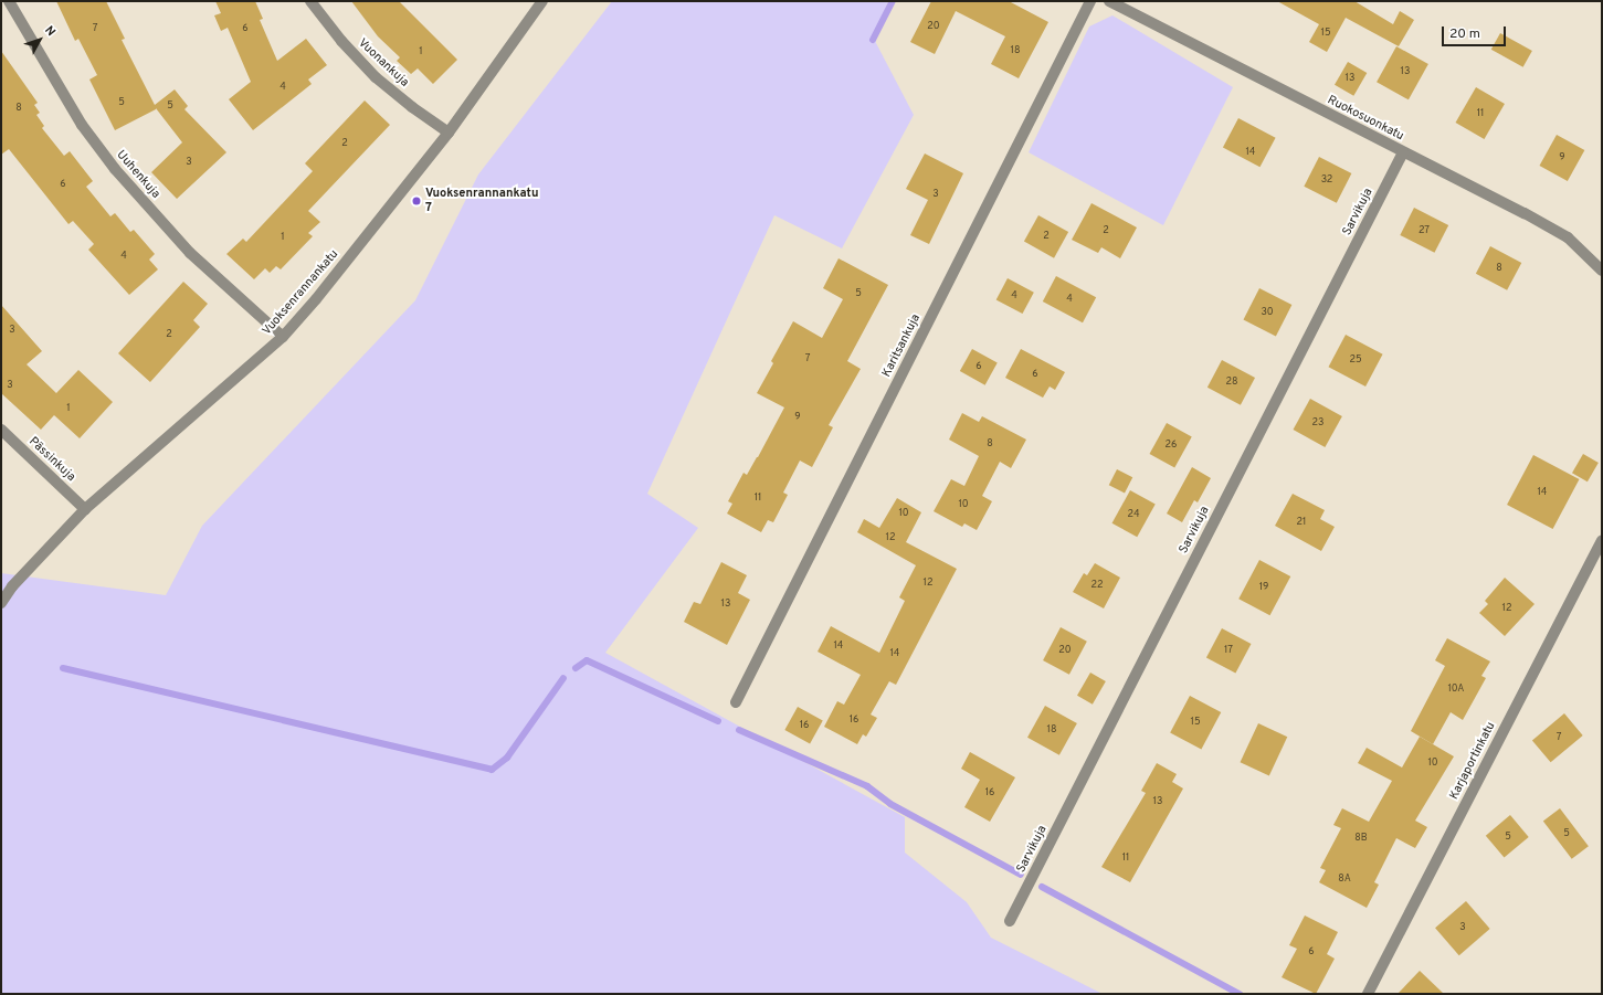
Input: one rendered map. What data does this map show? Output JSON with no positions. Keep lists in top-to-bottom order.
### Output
{
  "streets": {
    "street": [
      "Vuonankuja",
      "Ruokosuonkatu",
      "Uuhenkuja",
      "Sarvikuja",
      "Vuoksenrannankatu",
      "Karitsankuja",
      "Pässinkuja",
      "Karjaportinkatu"
    ]
  },
  "crossings": [
    ["Vuonankuja", "Vuoksenrannankatu"],
    ["Ruokosuonkatu", "Sarvikuja"],
    ["Uuhenkuja", "Vuoksenrannankatu"],
    ["Vuoksenrannankatu", "Pässinkuja"]
  ],
  "places": ["Vuoksenrannankatu 7"],
  "house_numbers": [
    "20",
    "7",
    "6",
    "15",
    "18",
    "1",
    "13",
    "13",
    "4",
    "5",
    "5",
    "8",
    "11",
    "2",
    "14",
    "9",
    "3",
    "32",
    "6",
    "3",
    "2",
    "27",
    "2",
    "1",
    "4",
    "8",
    "5",
    "4",
    "4",
    "30",
    "3",
    "2",
    "7",
    "25",
    "6",
    "6",
    "28",
    "3",
    "1",
    "9",
    "23",
    "8",
    "26",
    "14",
    "11",
    "10",
    "10",
    "24",
    "21",
    "12",
    "12",
    "22",
    "19",
    "13",
    "12",
    "14",
    "20",
    "17",
    "14",
    "10A",
    "16",
    "15",
    "16",
    "18",
    "7",
    "10",
    "16",
    "13",
    "5",
    "5",
    "8B",
    "11",
    "8A",
    "3",
    "6"
  ],
  "scale_bar": "20 m",
  "north": "top right"
}
